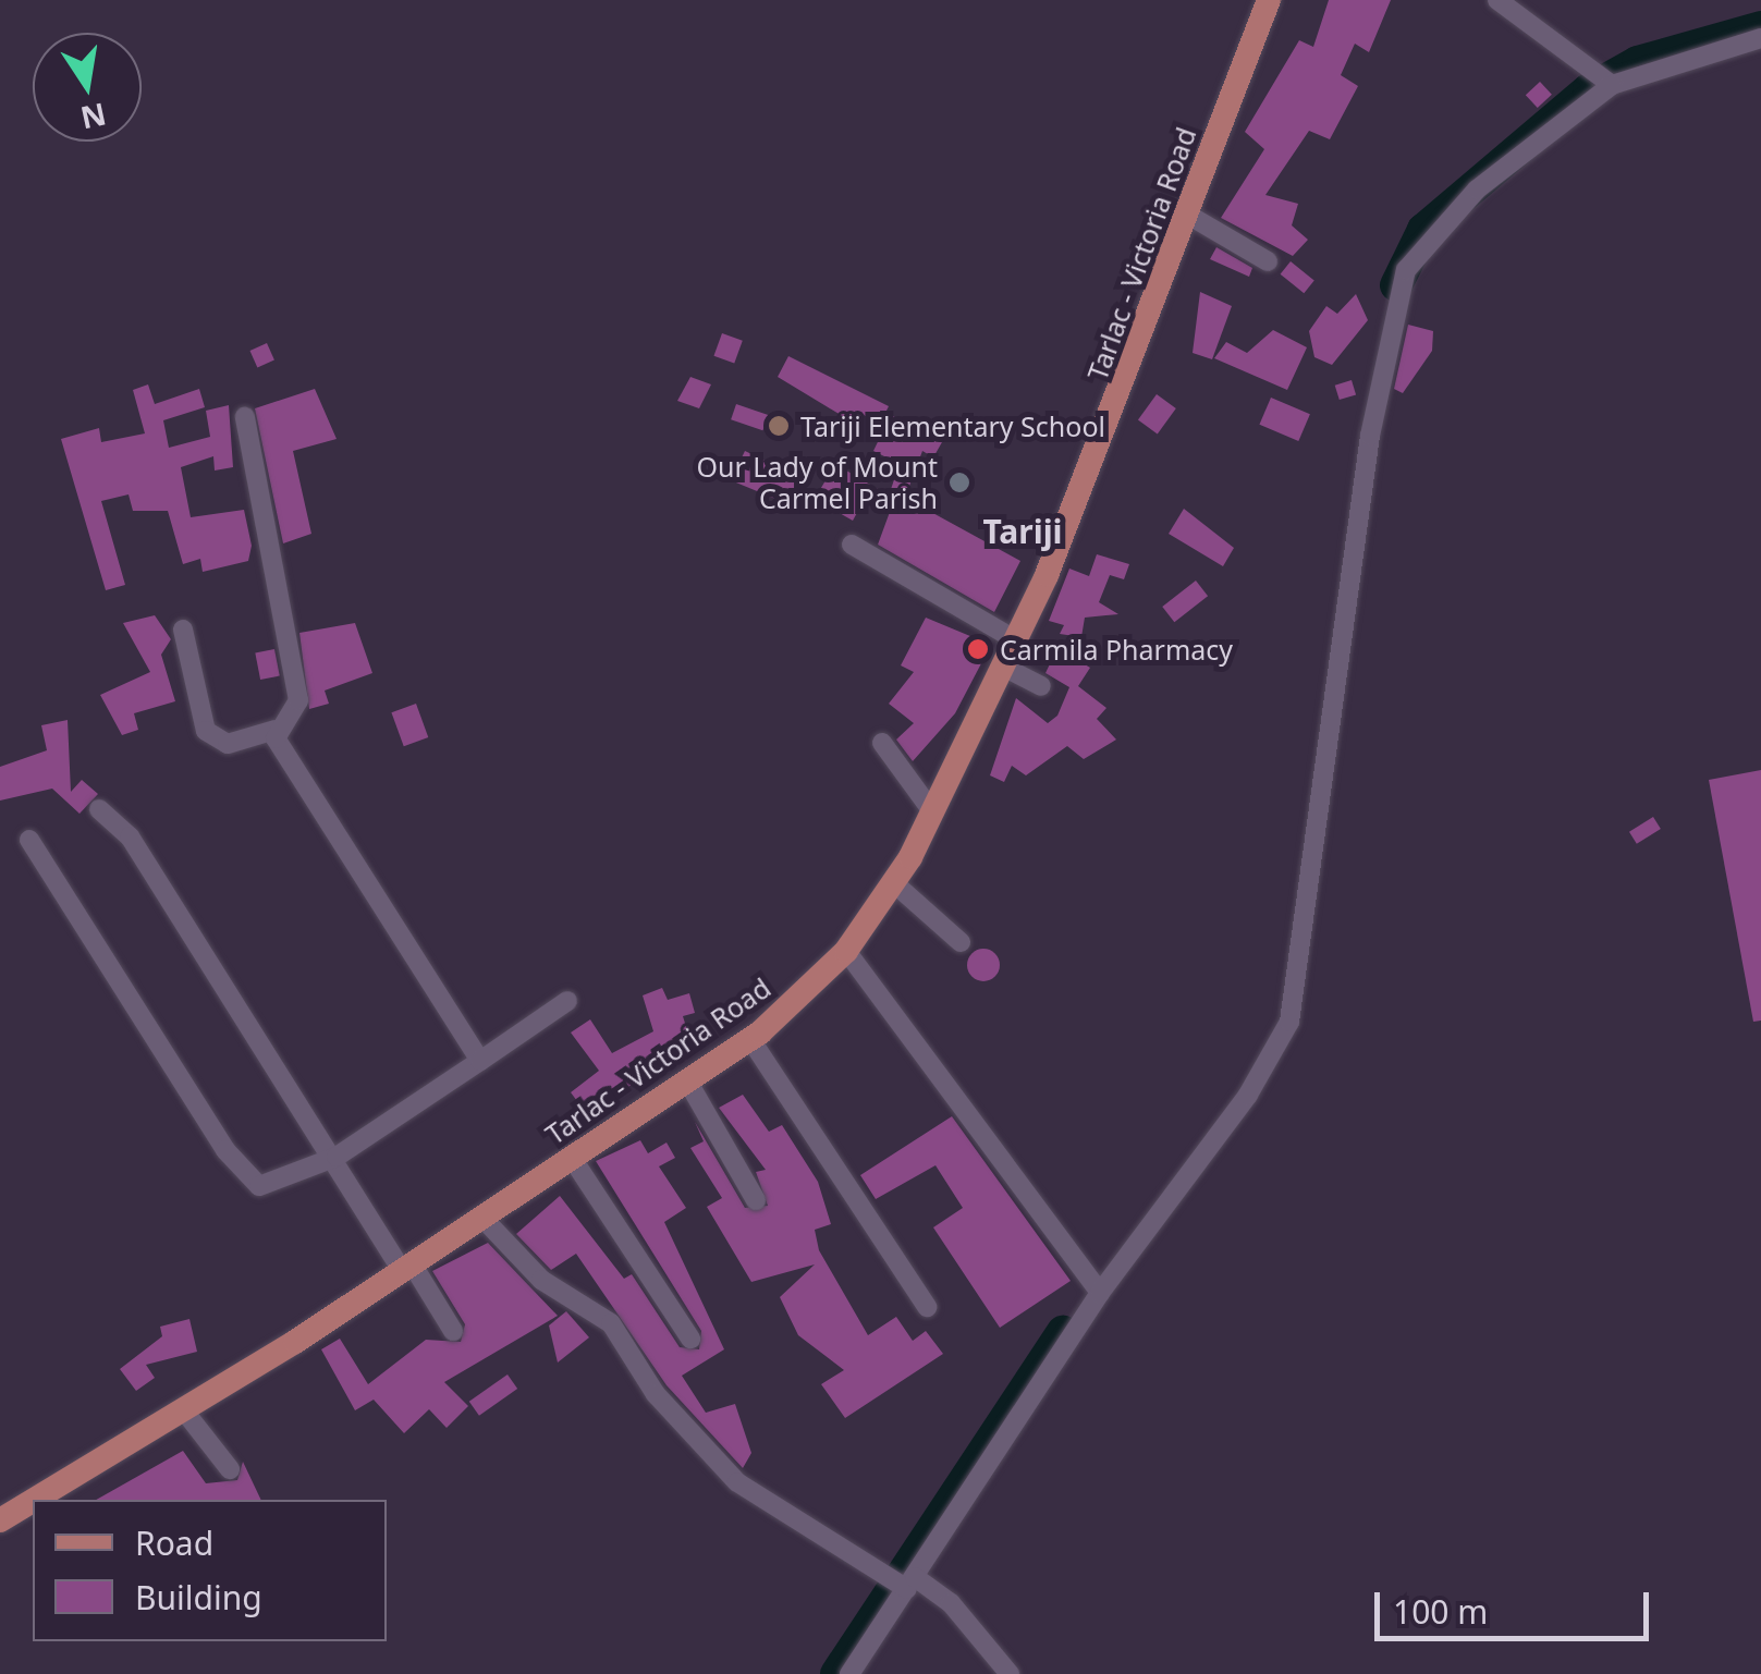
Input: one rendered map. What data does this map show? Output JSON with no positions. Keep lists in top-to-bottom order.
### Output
{
  "streets": {
    "main road": ["Tarlac - Victoria Road"]
  },
  "districts": ["Tariji"],
  "places": ["Tariji Elementary School", "Our Lady of Mount Carmel Parish", "Carmila Pharmacy"],
  "legend": ["Road", "Building"],
  "scale_bar": "100 m",
  "north": "bottom"
}
